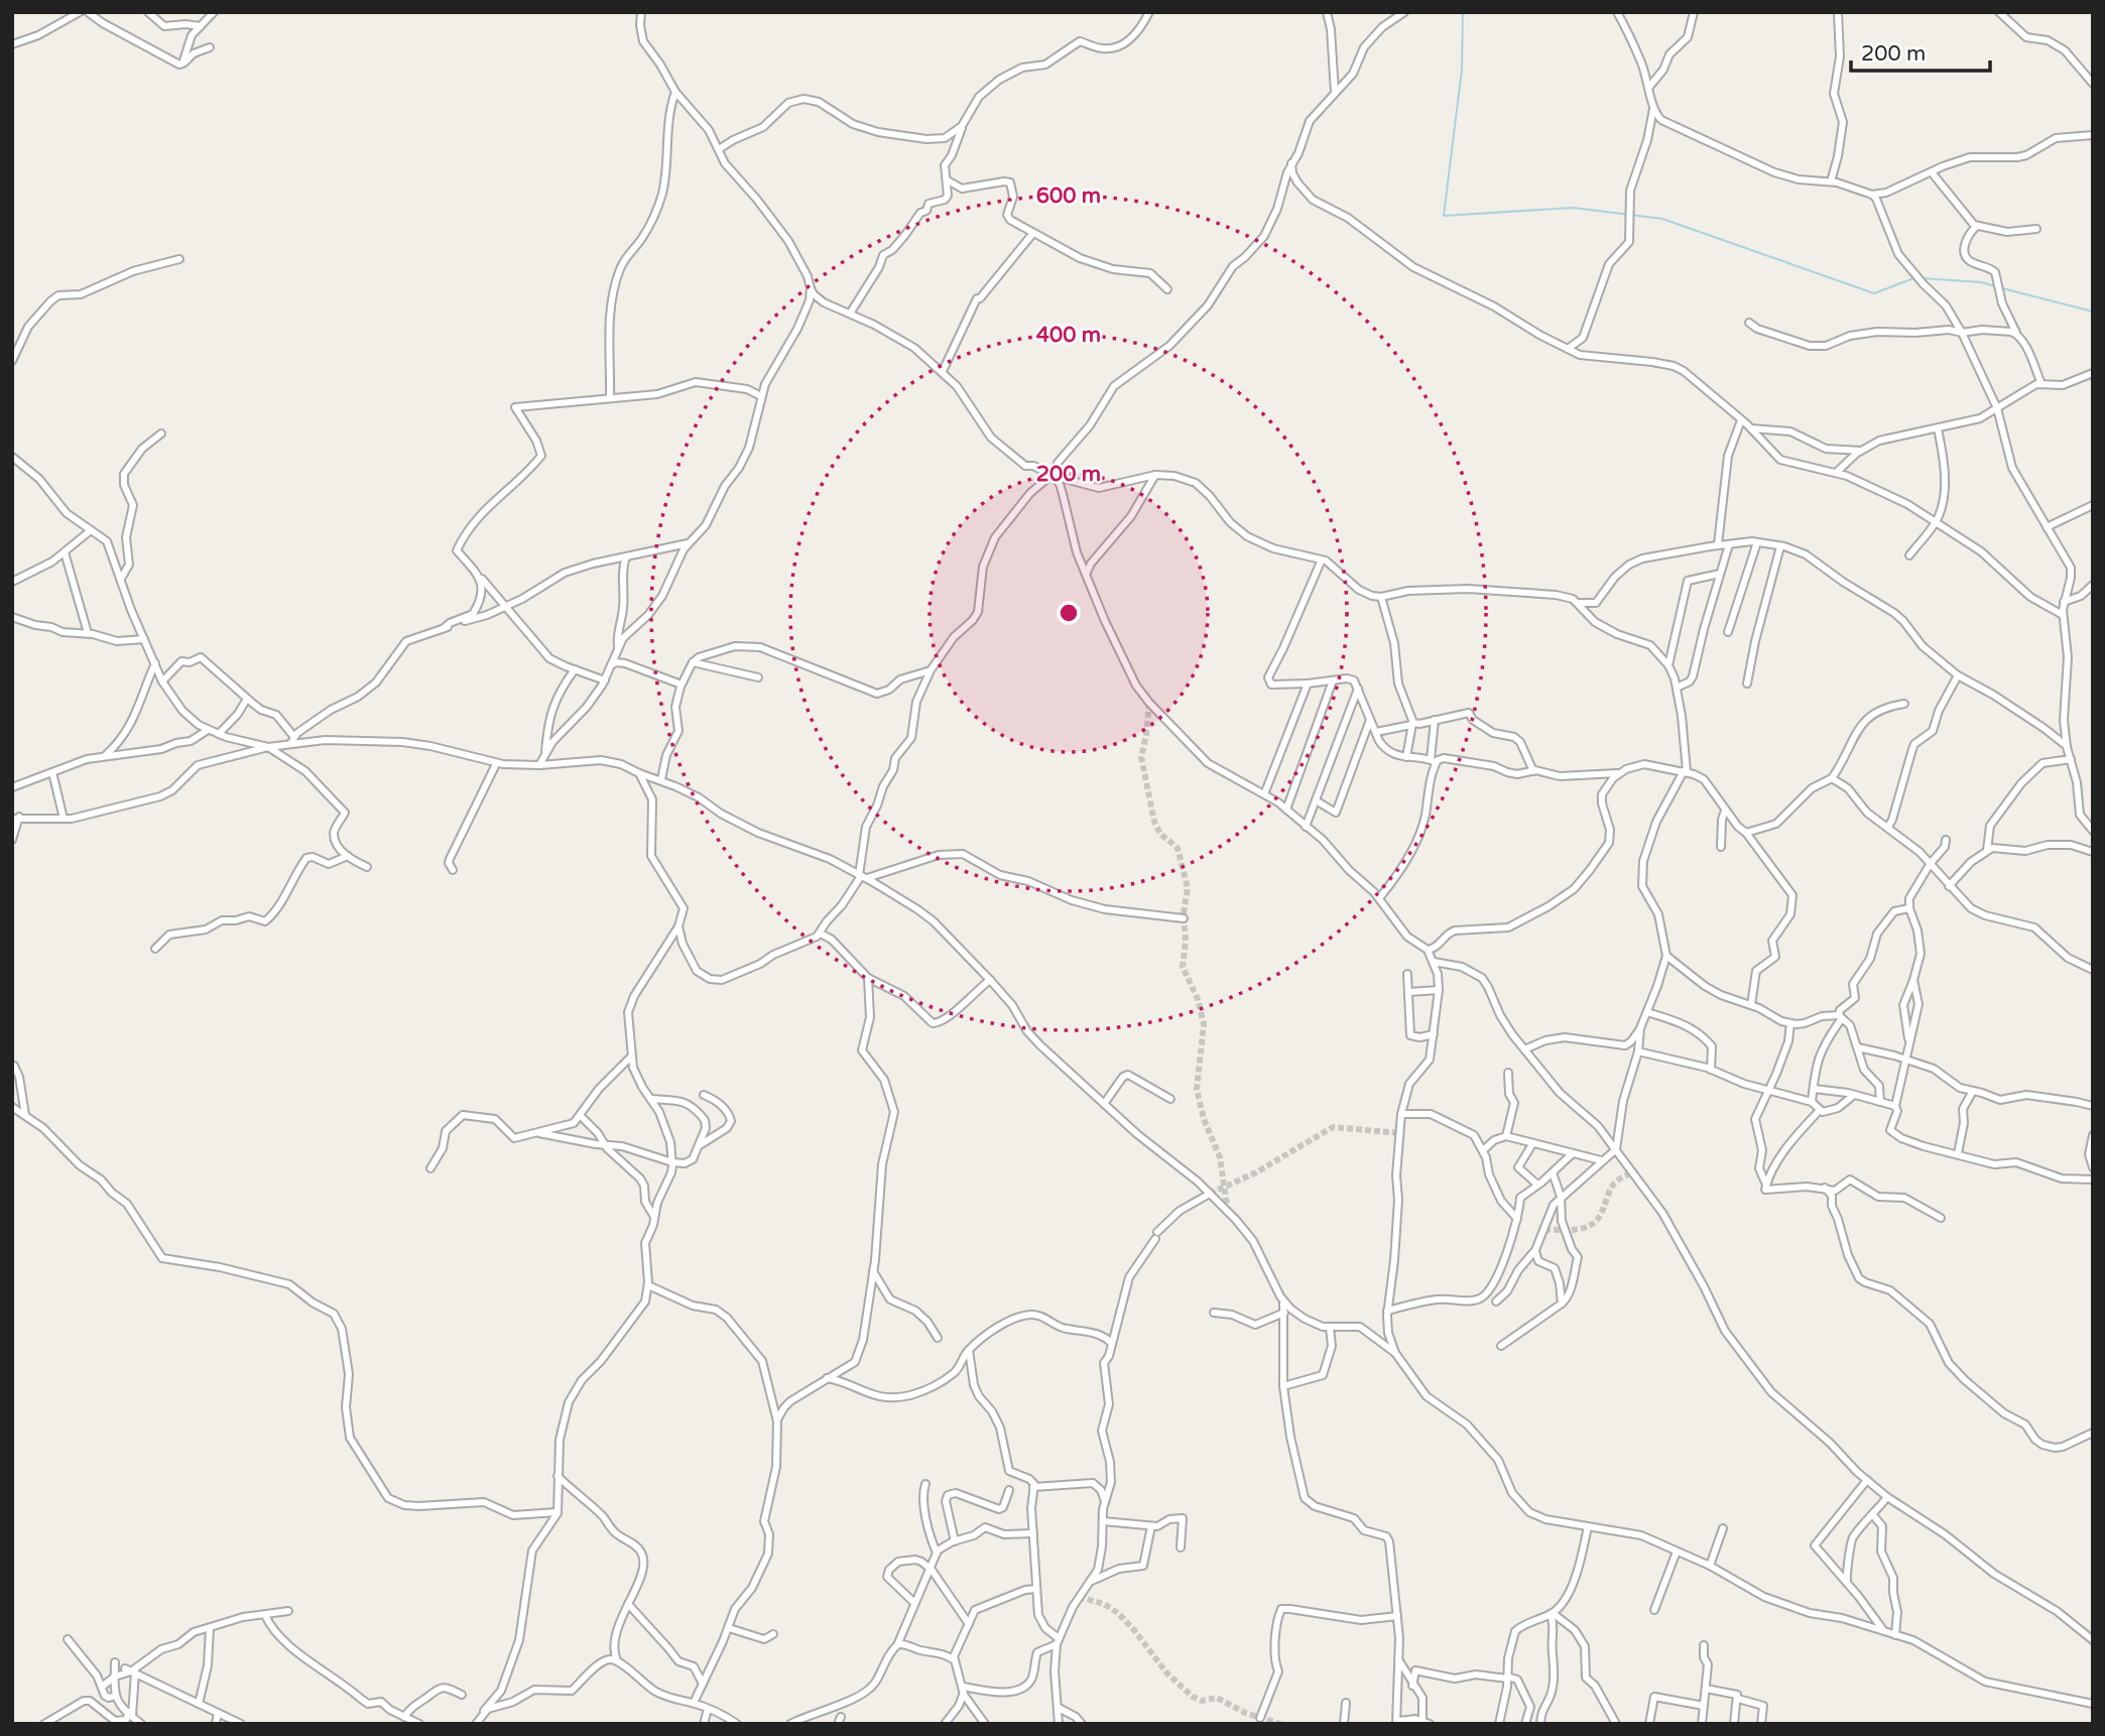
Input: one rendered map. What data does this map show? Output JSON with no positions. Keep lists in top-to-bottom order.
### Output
{
  "scale_bar": "200 m",
  "rings": ["600 m", "400 m", "200 m"]
}
